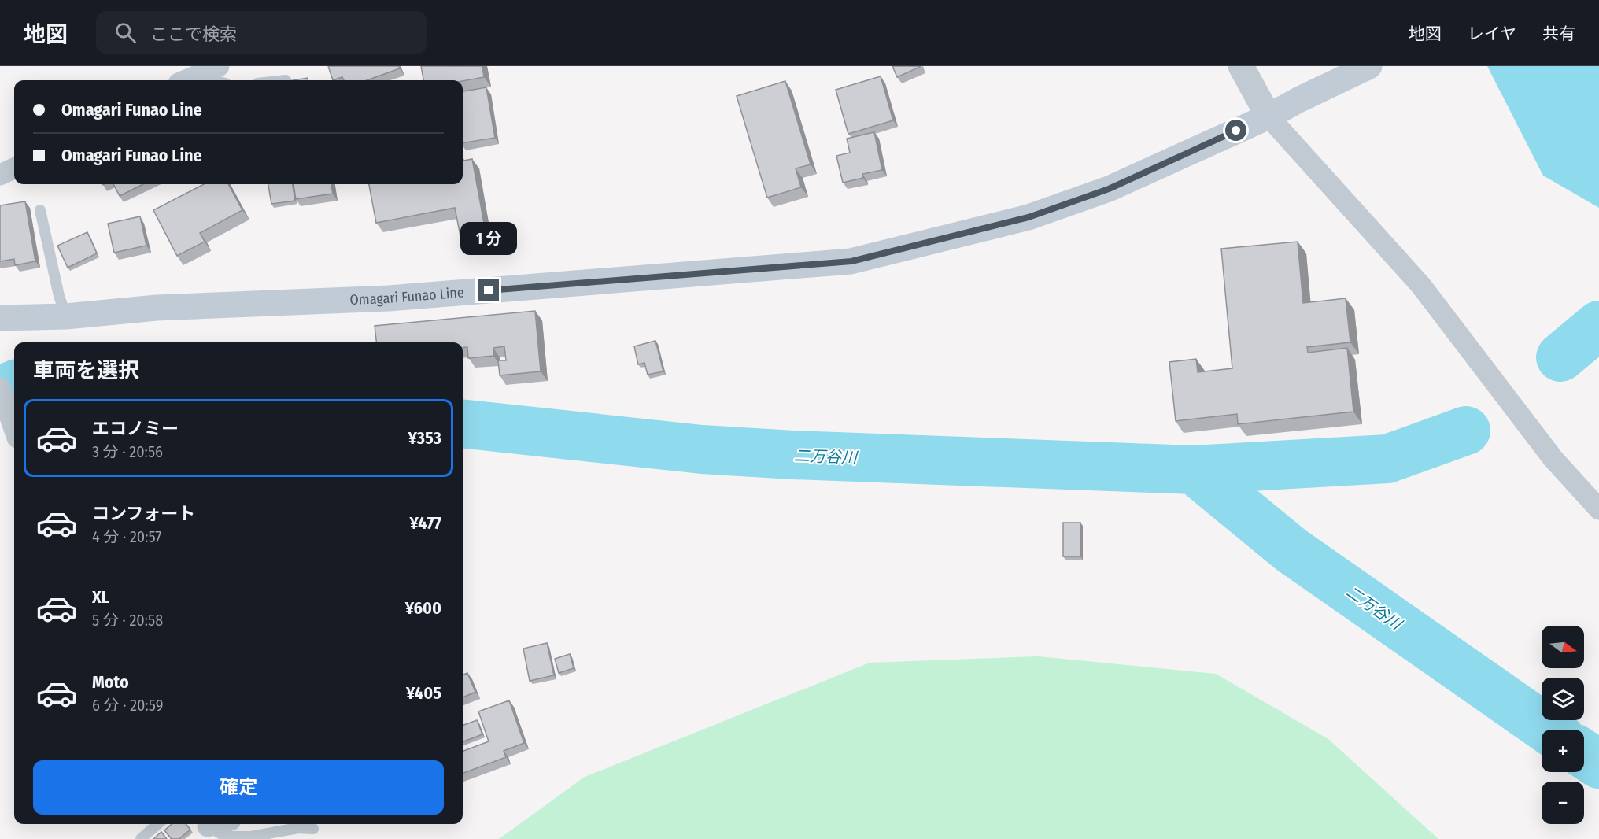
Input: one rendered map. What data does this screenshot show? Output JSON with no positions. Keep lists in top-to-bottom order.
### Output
{
  "streets": {
    "main road": ["Omagari Funao Line"]
  },
  "water": ["二万谷川"],
  "north": "right",
  "page": {
    "header": "地図",
    "search": "ここで検索",
    "nav": ["地図", "レイヤ", "共有"],
    "banner": ["Omagari Funao Line", "Omagari Funao Line"],
    "bubble": "1 分",
    "heading": "車両を選択",
    "list": [
      {
        "name": "エコノミー",
        "note": "3 分 · 20:56",
        "value": "¥353"
      },
      {
        "name": "コンフォート",
        "note": "4 分 · 20:57",
        "value": "¥477"
      },
      {
        "name": "XL",
        "note": "5 分 · 20:58",
        "value": "¥600"
      },
      {
        "name": "Moto",
        "note": "6 分 · 20:59",
        "value": "¥405"
      }
    ],
    "map_buttons": ["+", "−"],
    "buttons": "確定"
  }
}
